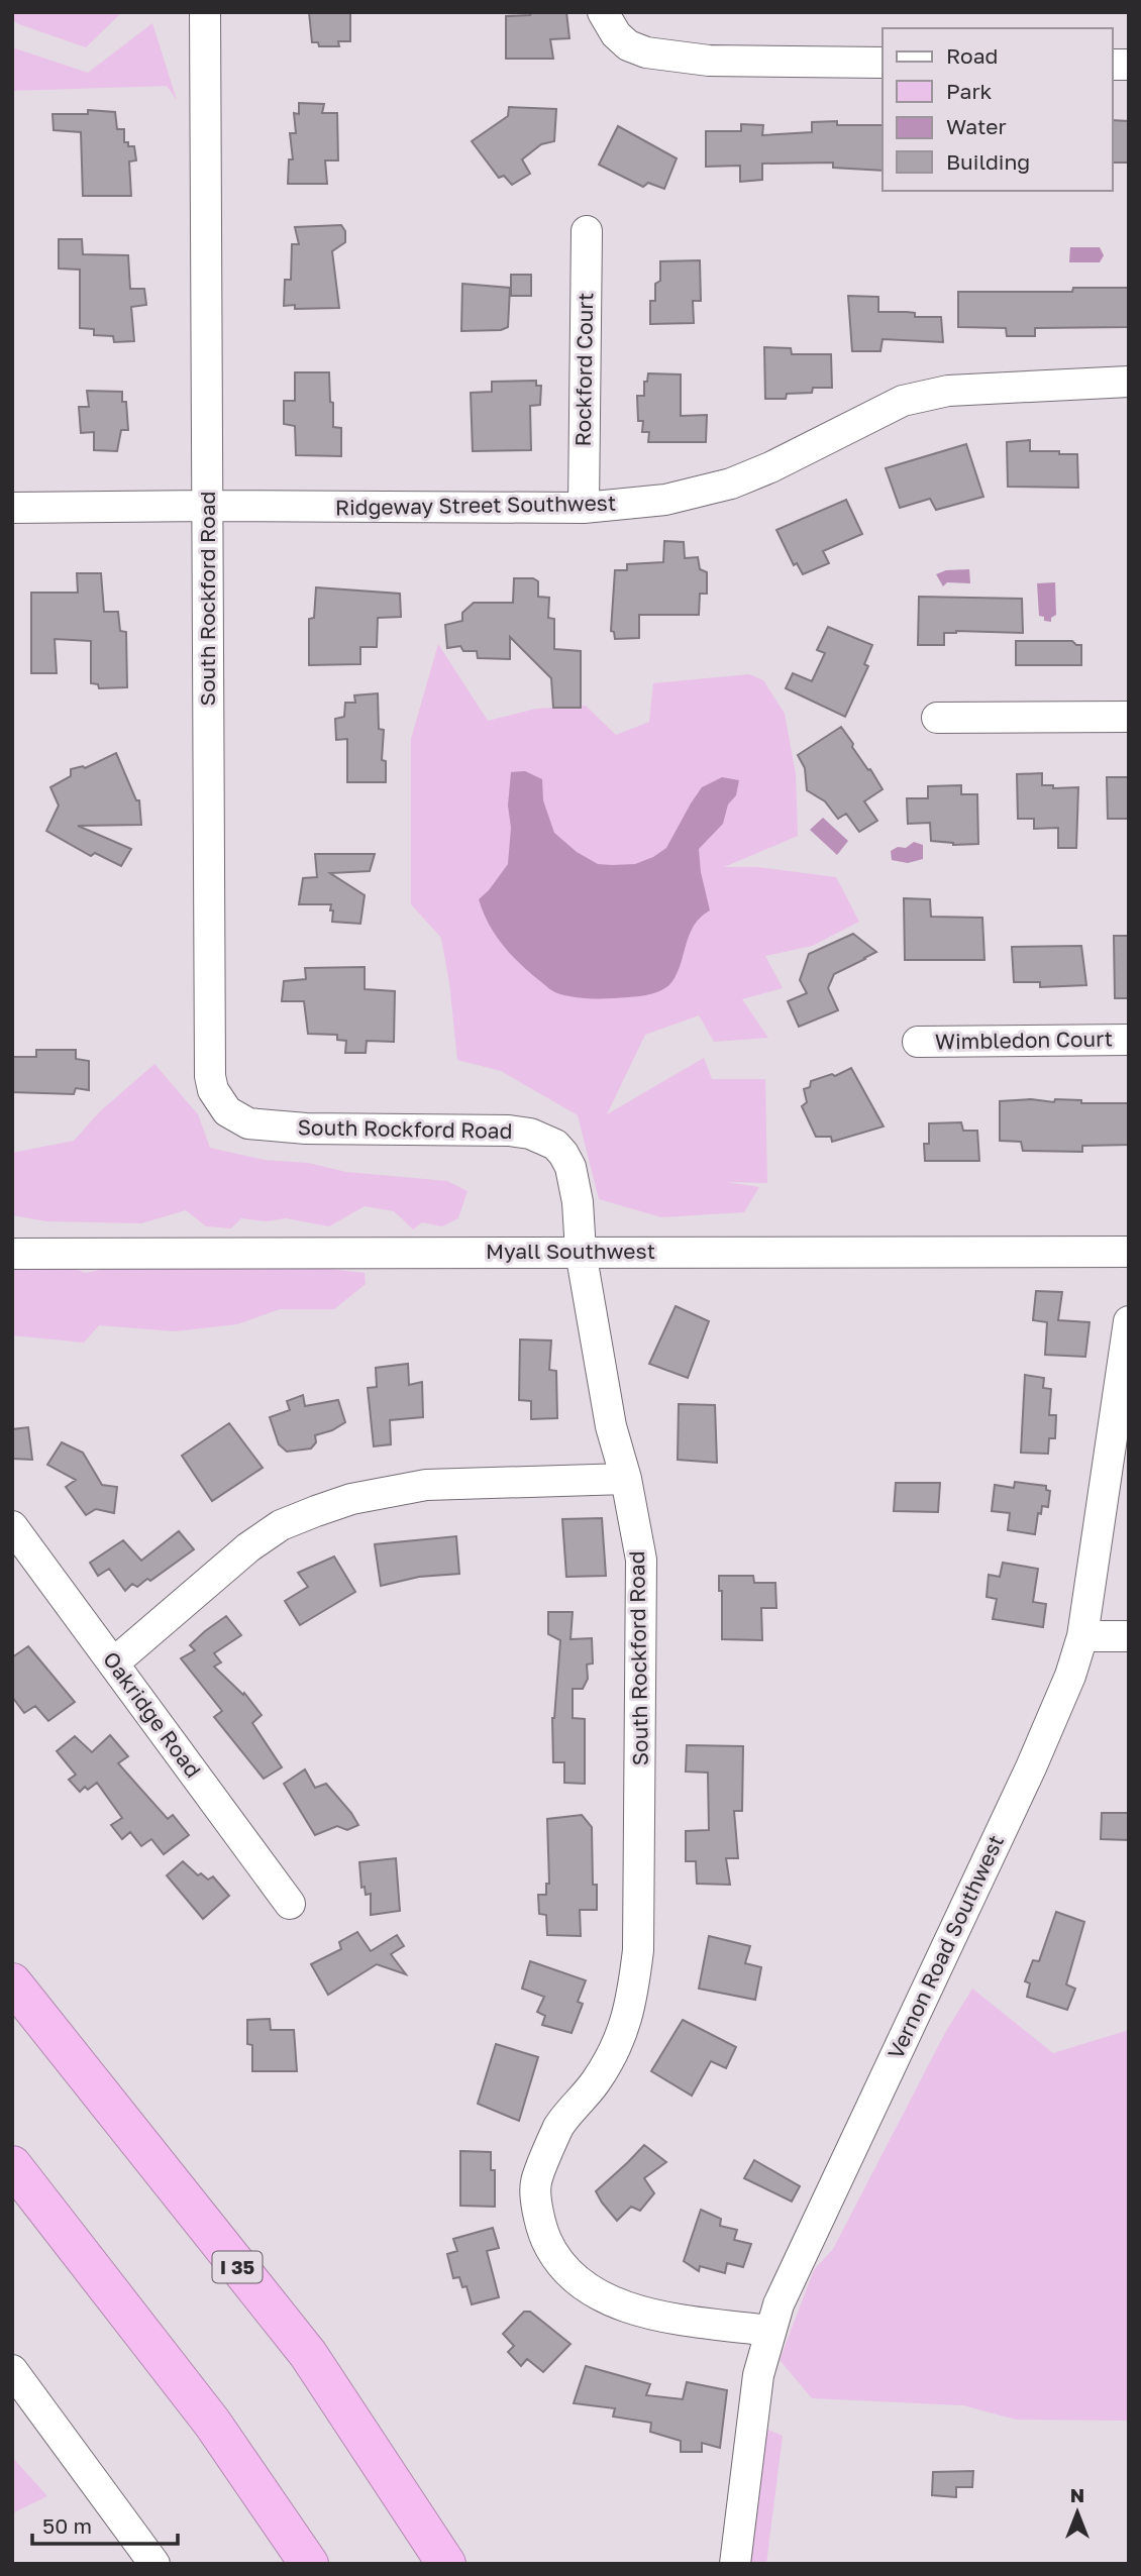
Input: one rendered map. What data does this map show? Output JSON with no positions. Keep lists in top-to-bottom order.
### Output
{
  "streets": {
    "highway": ["I 35"],
    "street": [
      "Rockford Court",
      "Ridgeway Street Southwest",
      "South Rockford Road",
      "Wimbledon Court",
      "Myall Southwest",
      "Oakridge Road",
      "Vernon Road Southwest"
    ]
  },
  "crossings": [
    ["Rockford Court", "Ridgeway Street Southwest"],
    ["Ridgeway Street Southwest", "South Rockford Road"],
    ["South Rockford Road", "Myall Southwest"],
    ["South Rockford Road", "Vernon Road Southwest"]
  ],
  "legend": [
    "Road",
    "Park",
    "Water",
    "Building"
  ],
  "scale_bar": "50 m",
  "north": "top"
}
